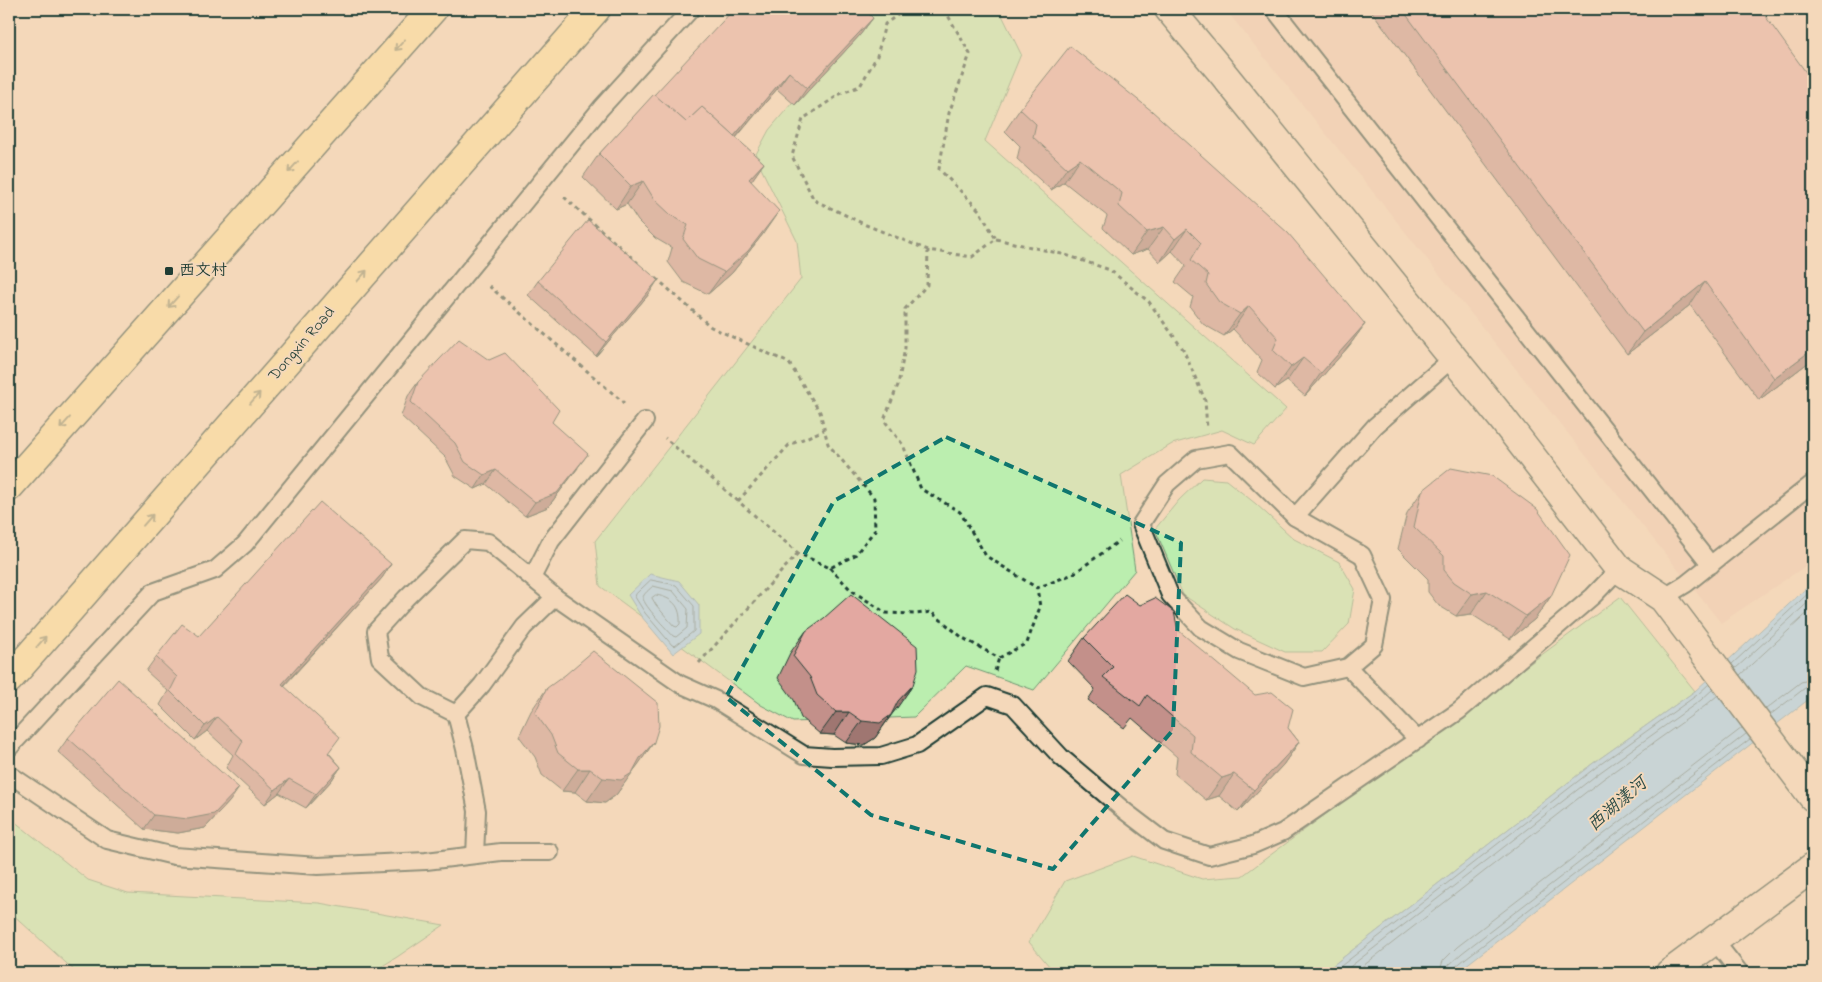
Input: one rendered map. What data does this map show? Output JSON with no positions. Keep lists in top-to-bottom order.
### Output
{
  "streets": {
    "main road": ["Dongxin Road"]
  },
  "water": ["西湖漾河"],
  "places": {
    "transit": ["西文村"]
  }
}
